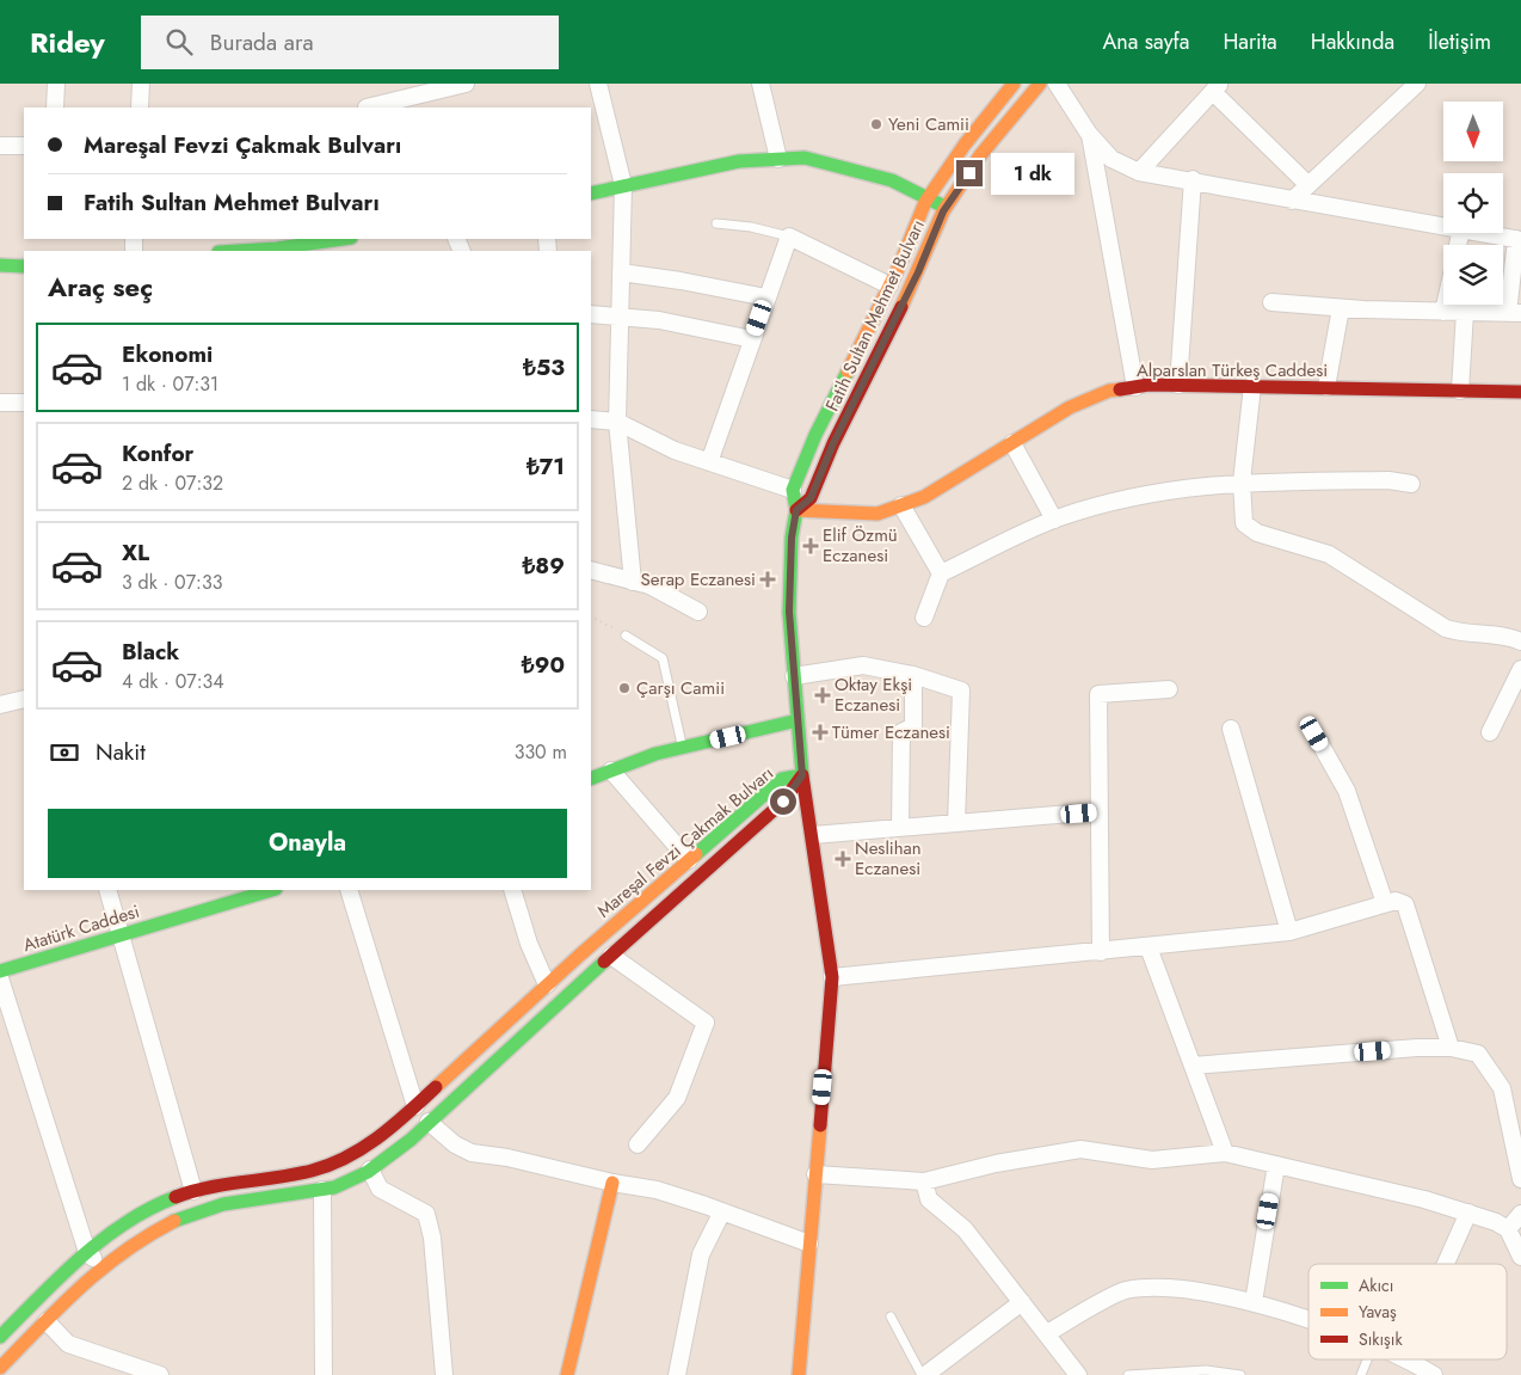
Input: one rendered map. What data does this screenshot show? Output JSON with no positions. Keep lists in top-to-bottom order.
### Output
{
  "streets": {
    "main road": [
      "Fatih Sultan Mehmet Bulvarı",
      "Alparslan Türkeş Caddesi",
      "Mareşal Fevzi Çakmak Bulvarı",
      "Atatürk Caddesi"
    ]
  },
  "crossings": [
    ["Fatih Sultan Mehmet Bulvarı", "Alparslan Türkeş Caddesi"]
  ],
  "places": {
    "other": ["Yeni Camii", "Çarşı Camii"],
    "health": [
      "Elif Özmü Eczanesi",
      "Serap Eczanesi",
      "Oktay Ekşi Eczanesi",
      "Tümer Eczanesi",
      "Neslihan Eczanesi"
    ]
  },
  "legend": ["Akıcı", "Yavaş", "Sıkışık"],
  "north": "bottom",
  "page": {
    "header": "Ridey",
    "search": "Burada ara",
    "nav": [
      "Ana sayfa",
      "Harita",
      "Hakkında",
      "İletişim"
    ],
    "banner": ["Mareşal Fevzi Çakmak Bulvarı", "Fatih Sultan Mehmet Bulvarı"],
    "bubble": "1 dk",
    "heading": "Araç seç",
    "list": [
      {
        "name": "Ekonomi",
        "note": "1 dk · 07:31",
        "value": "₺53"
      },
      {
        "name": "Konfor",
        "note": "2 dk · 07:32",
        "value": "₺71"
      },
      {
        "name": "XL",
        "note": "3 dk · 07:33",
        "value": "₺89"
      },
      {
        "name": "Black",
        "note": "4 dk · 07:34",
        "value": "₺90"
      }
    ],
    "pay": ["Nakit", "330 m"],
    "buttons": "Onayla"
  }
}
